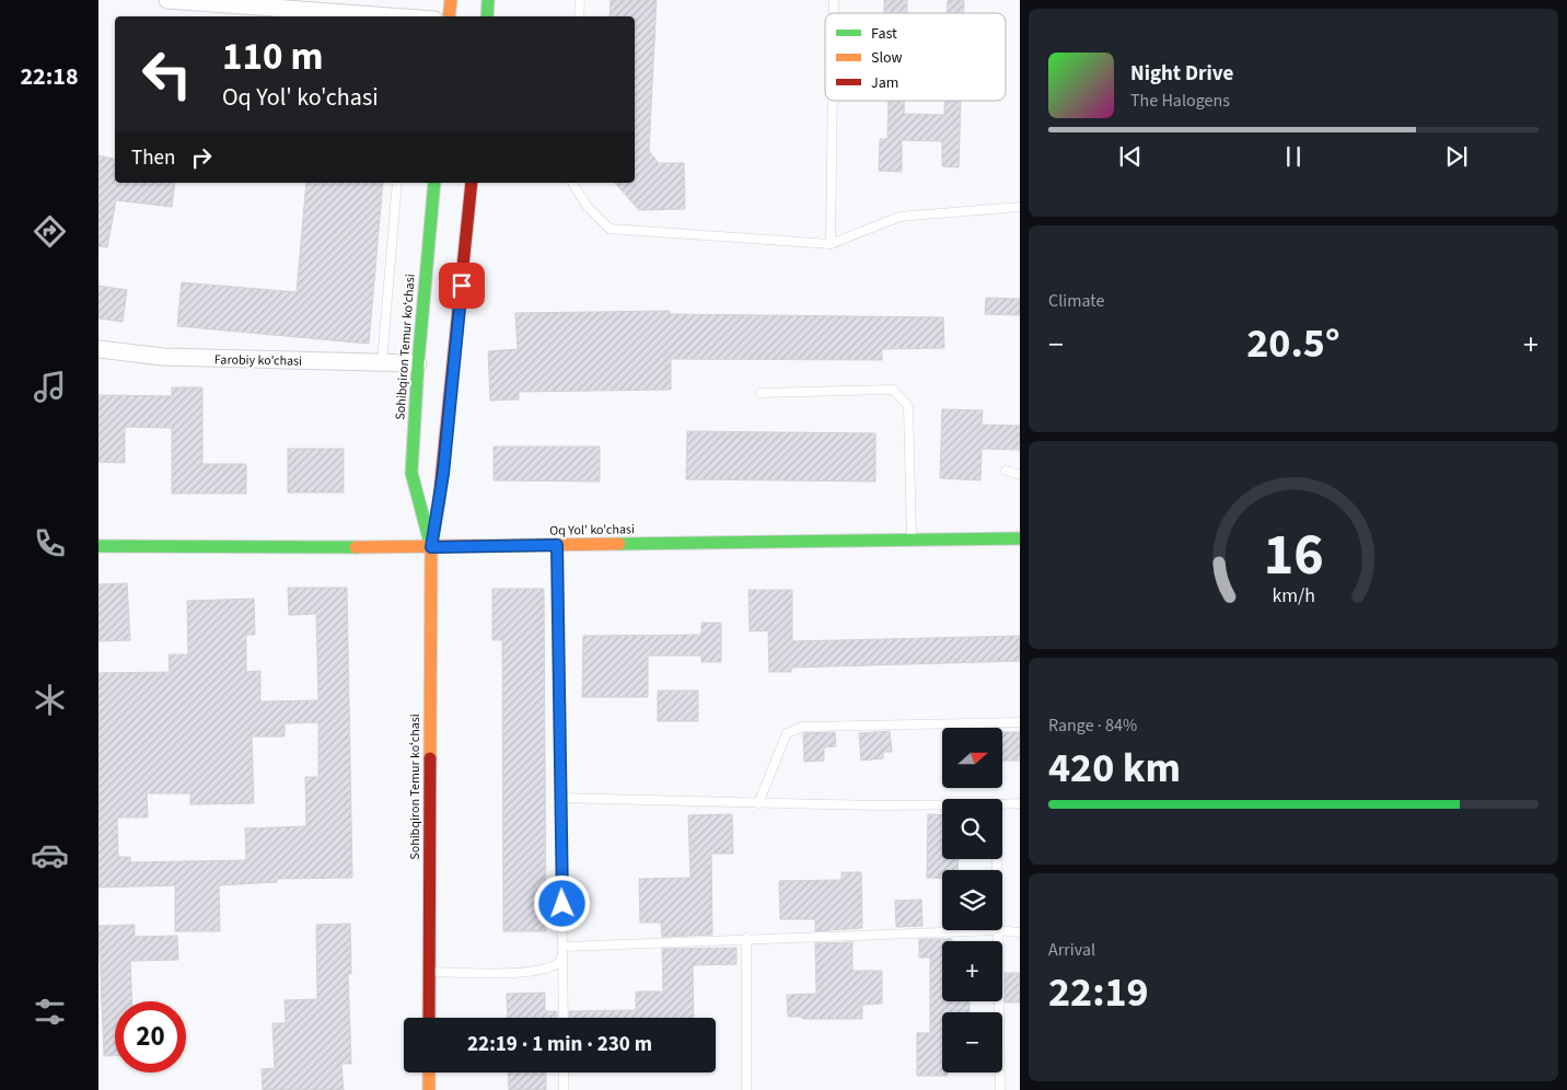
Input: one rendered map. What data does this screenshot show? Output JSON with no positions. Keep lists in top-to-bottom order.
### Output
{
  "streets": {
    "main road": ["Sohibqiron Temur koʻchasi", "Oq Yol' ko'chasi"],
    "street": ["Farobiy ko'chasi"]
  },
  "crossings": [
    ["Sohibqiron Temur koʻchasi", "Farobiy ko'chasi"],
    ["Sohibqiron Temur koʻchasi", "Oq Yol' ko'chasi"]
  ],
  "legend": ["Fast", "Slow", "Jam"],
  "north": "right",
  "page": {
    "tabs": "22:18",
    "turn": ["110 m", "Oq Yol' ko'chasi"],
    "song": ["Night Drive", "The Halogens"],
    "then": "Then",
    "tile": [
      "Climate",
      ["Range · 84%", "420 km"],
      ["Arrival", "22:19"]
    ],
    "heat": ["−", "20.5°", "+"],
    "map_buttons": ["+", "−"],
    "limit": "20",
    "trip": "22:19 · 1 min · 230 m",
    "gauge": ["16", "km/h"]
  }
}
